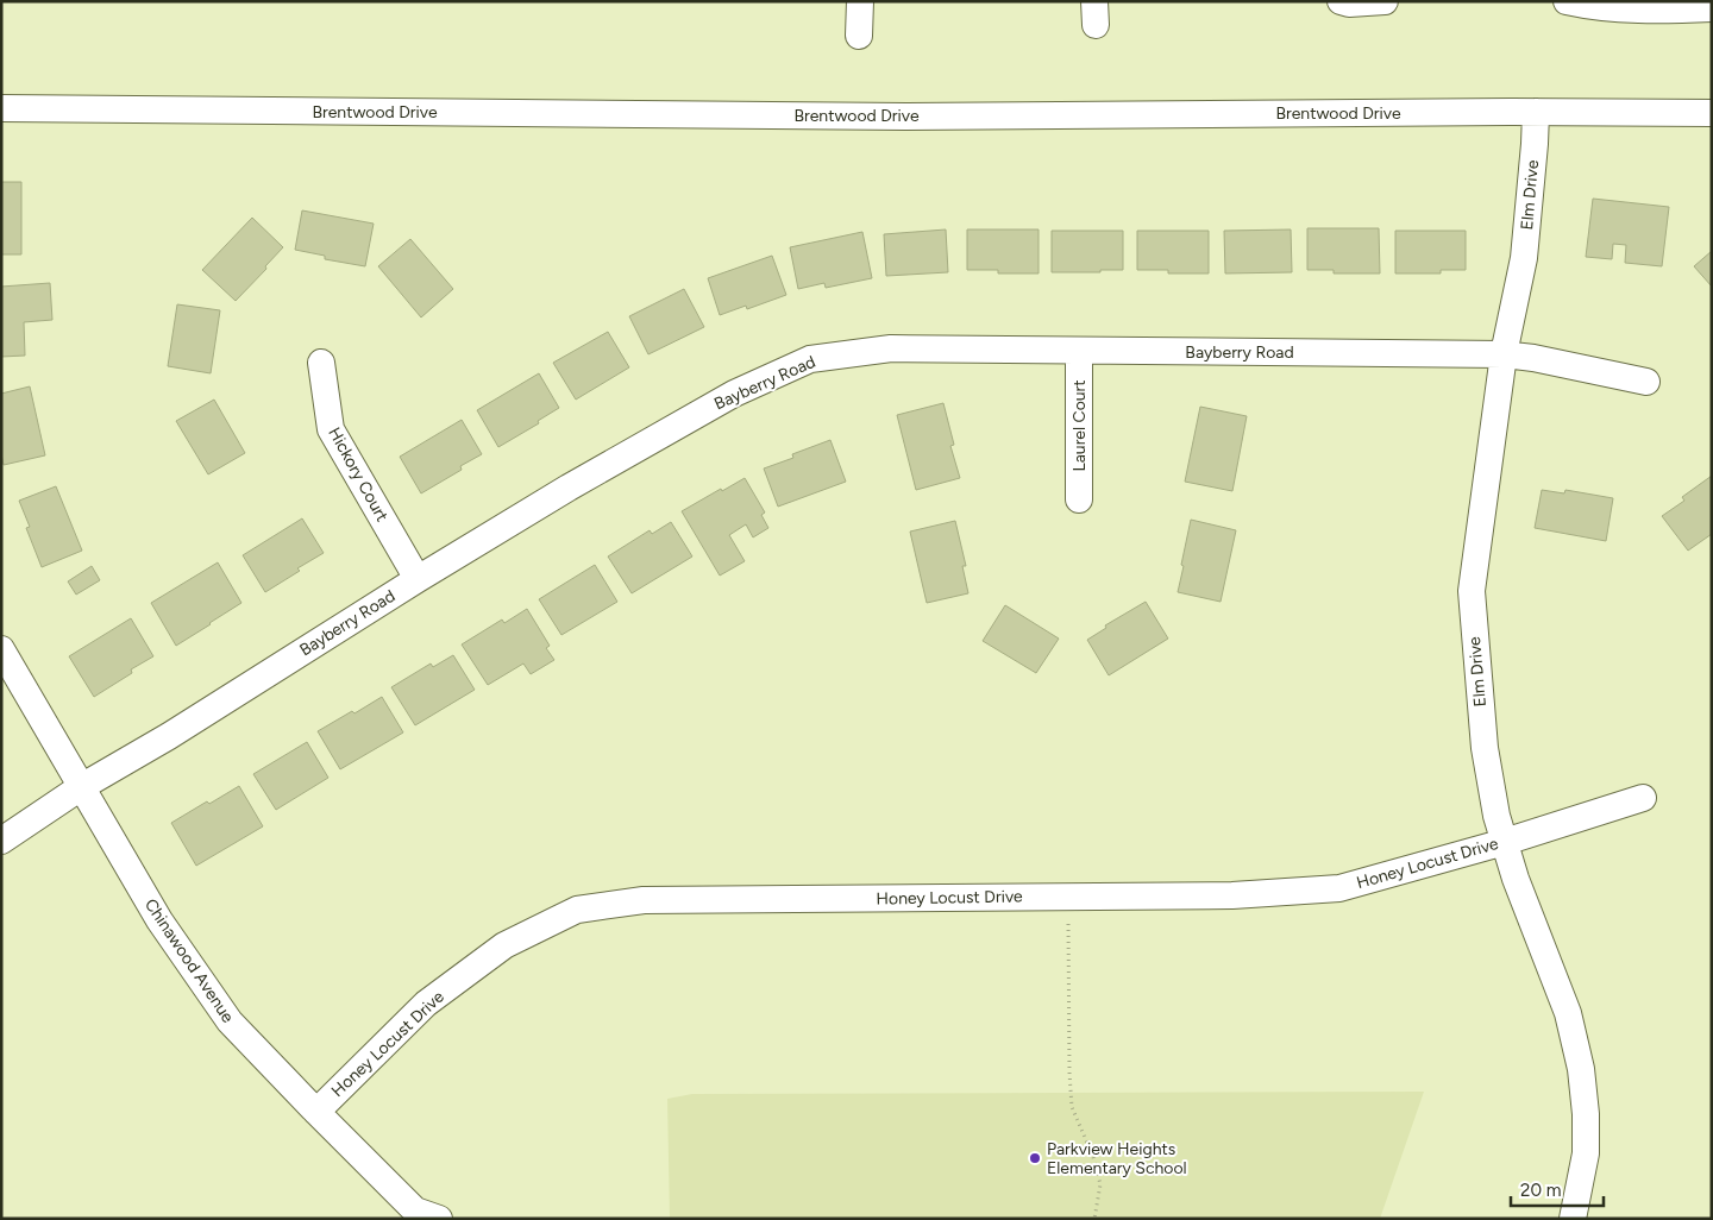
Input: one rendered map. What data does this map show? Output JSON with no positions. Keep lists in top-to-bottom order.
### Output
{
  "streets": {
    "street": [
      "Brentwood Drive",
      "Elm Drive",
      "Bayberry Road",
      "Laurel Court",
      "Hickory Court",
      "Honey Locust Drive",
      "Chinawood Avenue"
    ]
  },
  "crossings": [
    ["Brentwood Drive", "Elm Drive"],
    ["Elm Drive", "Bayberry Road"],
    ["Elm Drive", "Honey Locust Drive"],
    ["Bayberry Road", "Laurel Court"],
    ["Bayberry Road", "Hickory Court"],
    ["Bayberry Road", "Chinawood Avenue"],
    ["Honey Locust Drive", "Chinawood Avenue"]
  ],
  "places": ["Parkview Heights Elementary School"],
  "scale_bar": "20 m"
}
